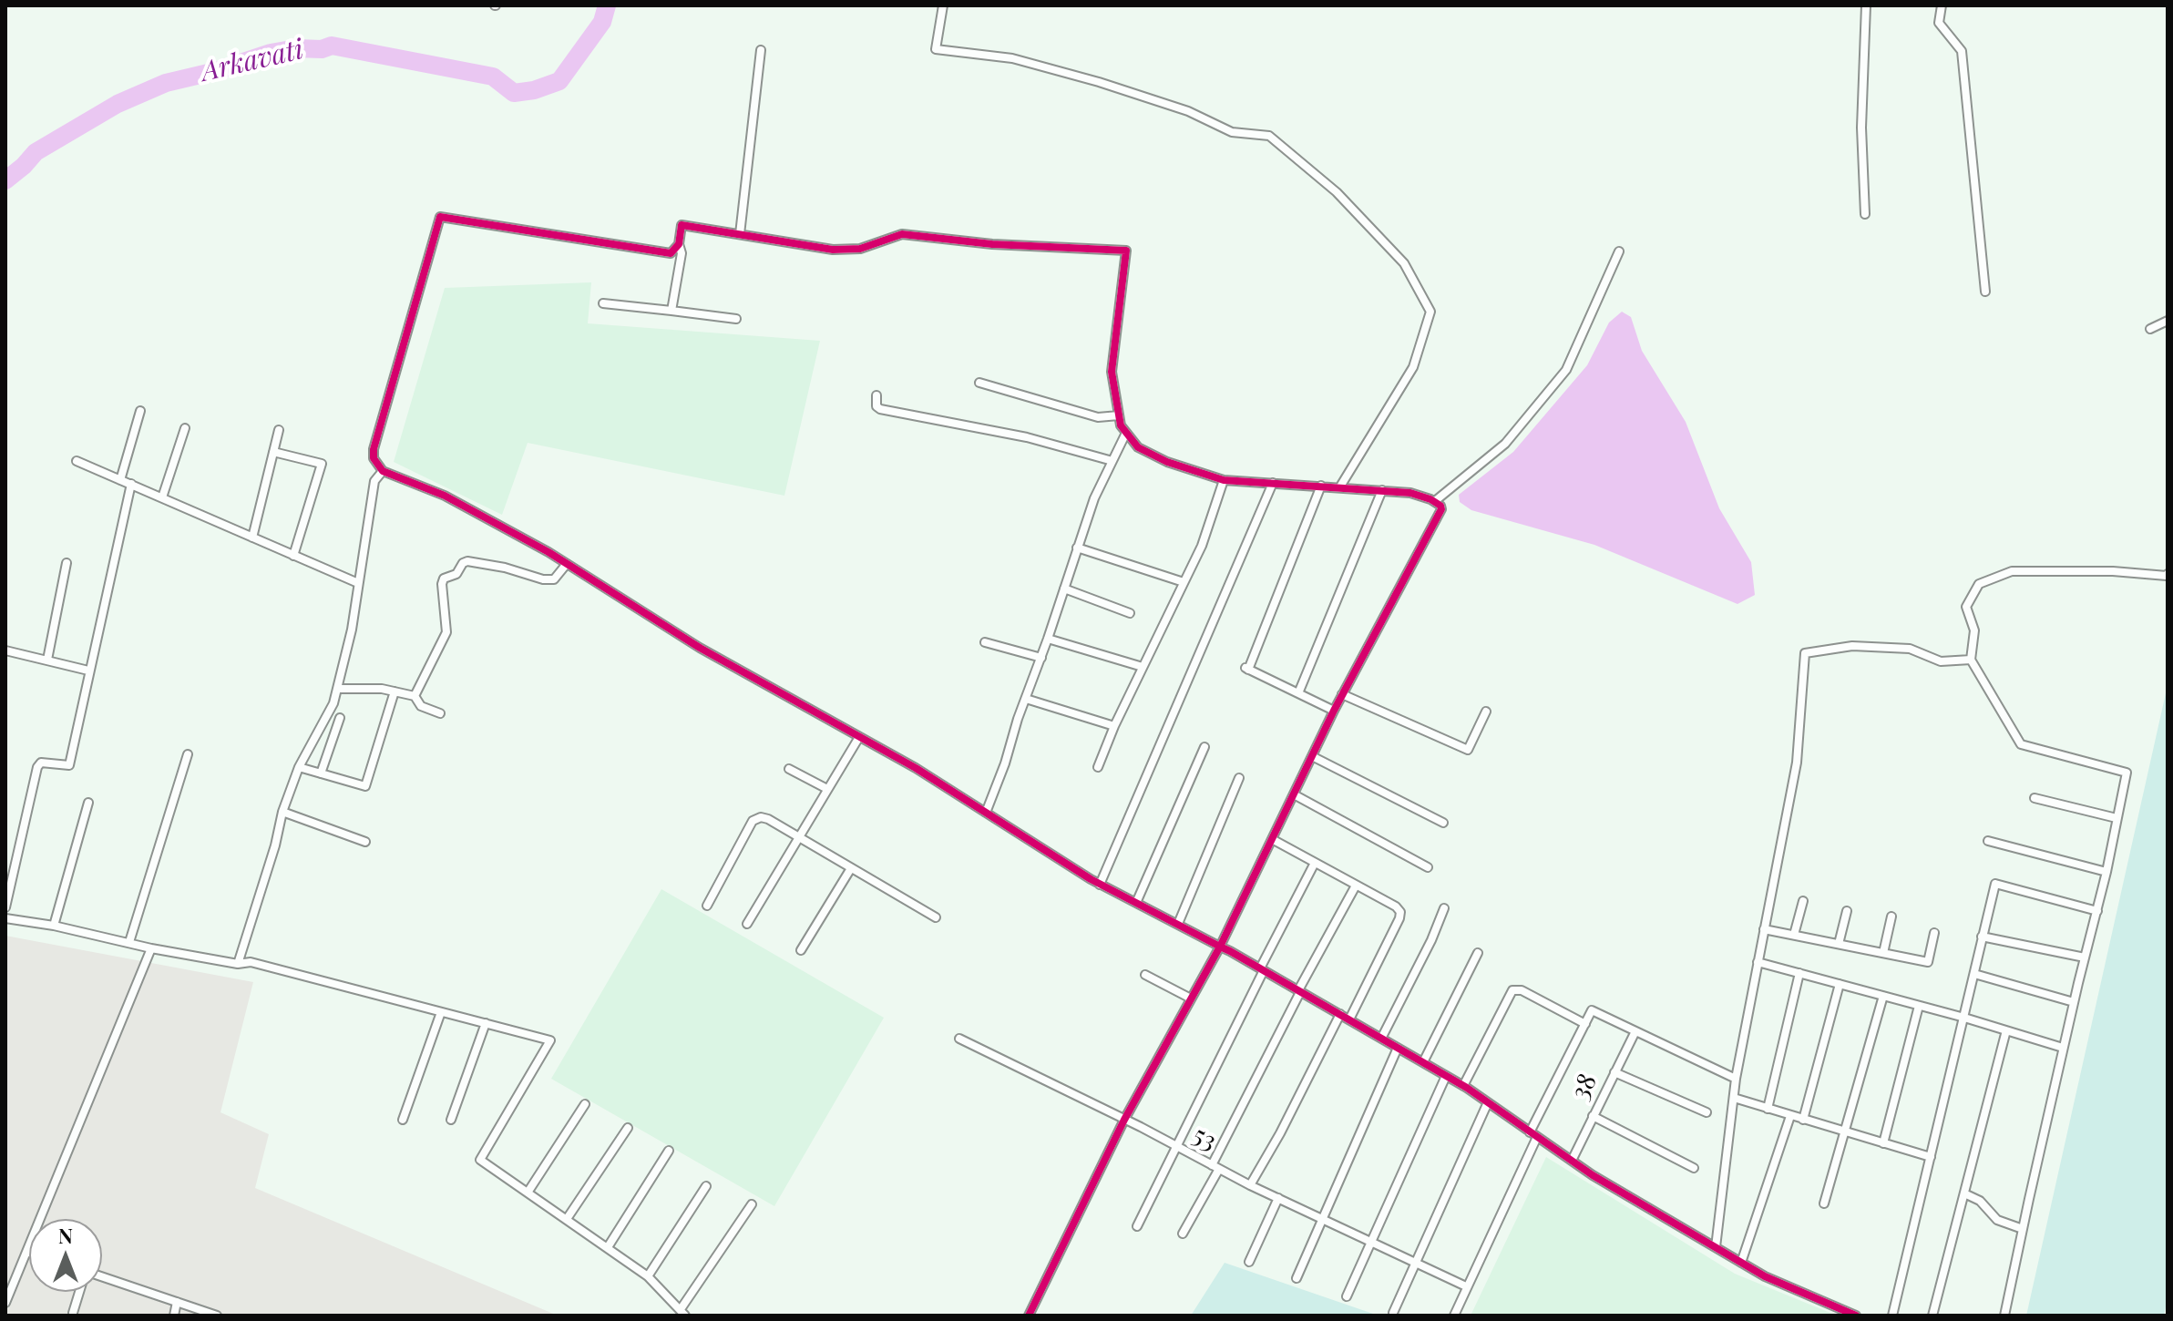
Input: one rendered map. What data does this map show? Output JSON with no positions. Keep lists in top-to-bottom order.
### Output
{
  "streets": {
    "street": ["38", "53"]
  },
  "water": ["Arkavati"],
  "north": "top"
}
